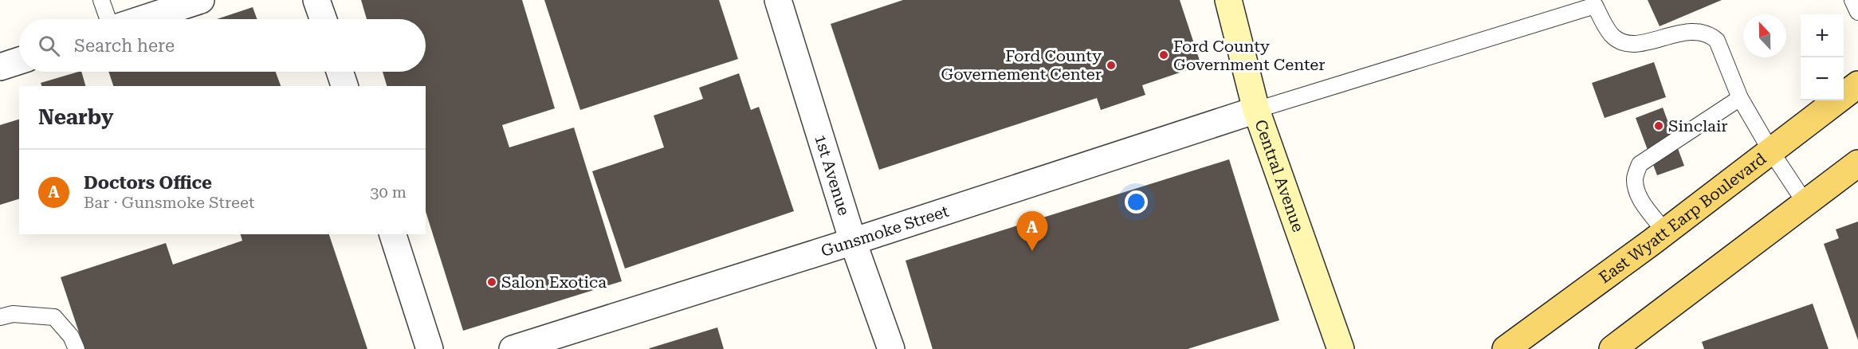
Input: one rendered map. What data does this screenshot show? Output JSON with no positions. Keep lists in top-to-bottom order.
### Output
{
  "streets": {
    "main road": ["East Wyatt Earp Boulevard"],
    "street": ["1st Avenue", "Central Avenue", "Gunsmoke Street"]
  },
  "crossings": [
    ["1st Avenue", "Gunsmoke Street"],
    ["Central Avenue", "Gunsmoke Street"]
  ],
  "places": [
    "Ford County Government Center",
    "Ford County Governement Center",
    "Sinclair",
    "Salon Exotica"
  ],
  "north": "top",
  "page": {
    "map_buttons": ["+", "−"],
    "search": "Search here",
    "heading": "Nearby",
    "list": [
      {
        "mark": "A",
        "name": "Doctors Office",
        "note": "Bar · Gunsmoke Street",
        "value": "30 m"
      }
    ],
    "pins": "A"
  }
}
